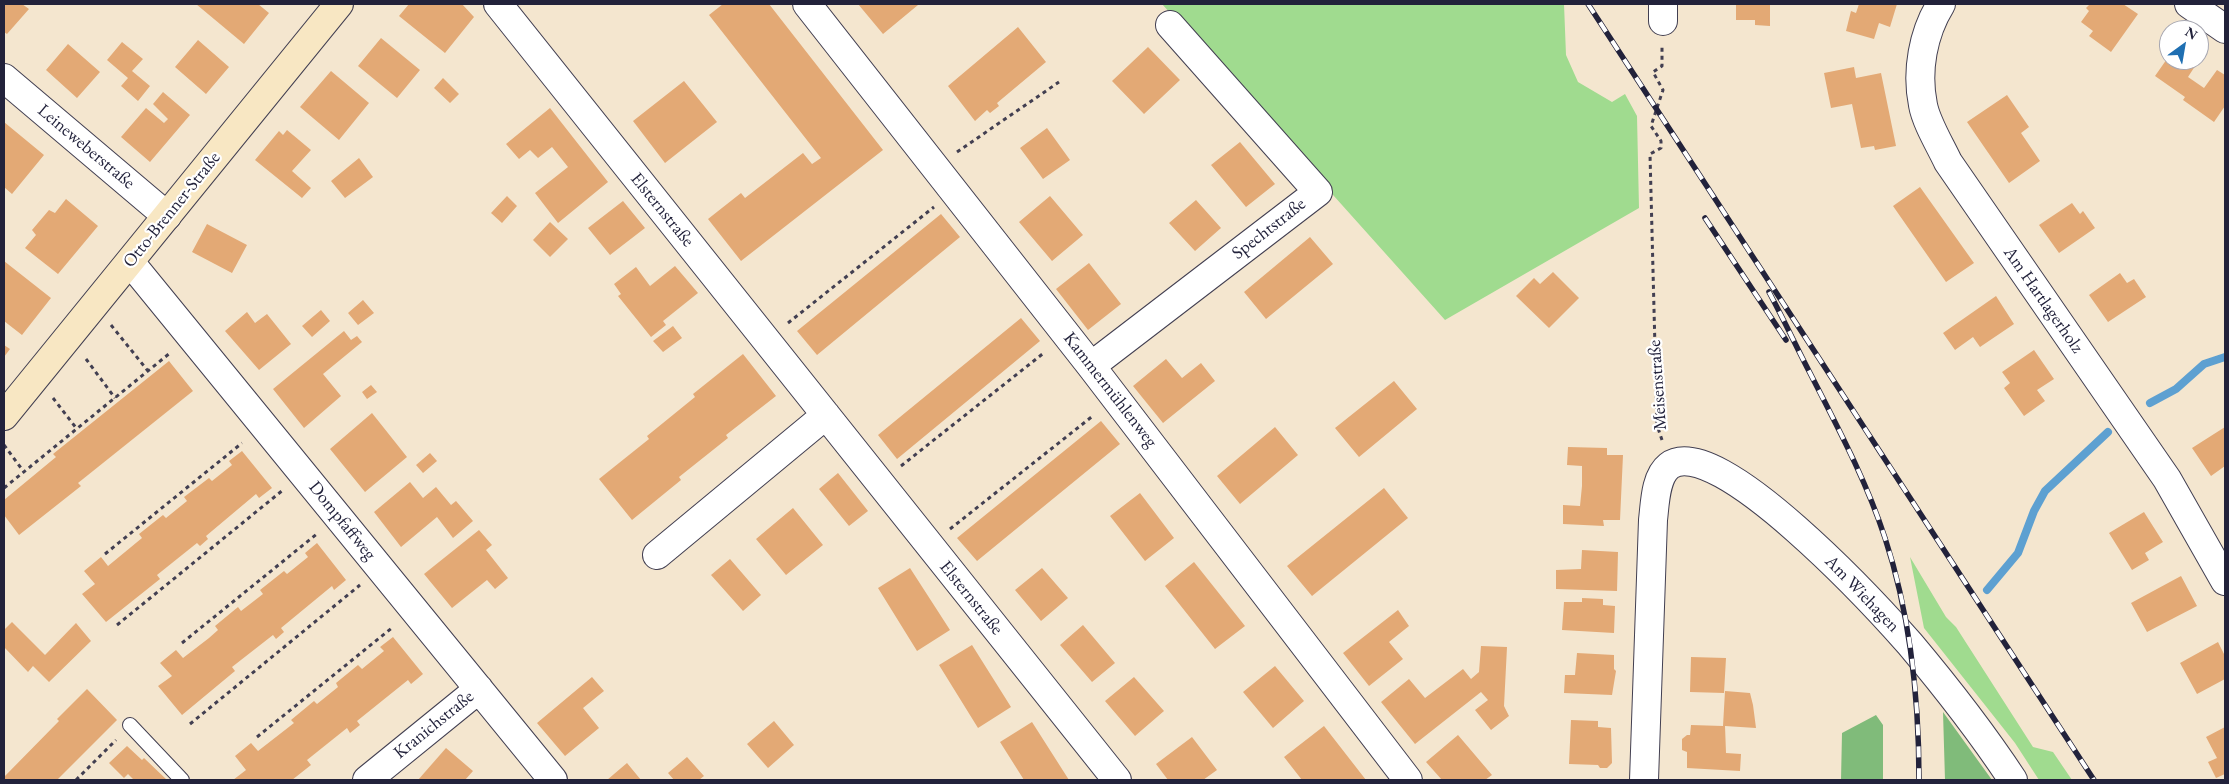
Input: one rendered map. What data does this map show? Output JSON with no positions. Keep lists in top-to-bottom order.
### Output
{
  "streets": {
    "street": [
      "Leineweberstraße",
      "Otto-Brenner-Straße",
      "Elsternstraße",
      "Spechtstraße",
      "Am Hartlagerholz",
      "Kammermühlenweg",
      "Dompfaffweg",
      "Am Wiehagen",
      "Kranichstraße"
    ],
    "path": ["Meisenstraße"]
  },
  "crossings": [
    ["Leineweberstraße", "Otto-Brenner-Straße"],
    ["Otto-Brenner-Straße", "Dompfaffweg"],
    ["Spechtstraße", "Kammermühlenweg"],
    ["Meisenstraße", "Am Wiehagen"],
    ["Dompfaffweg", "Kranichstraße"]
  ],
  "north": "top right"
}
